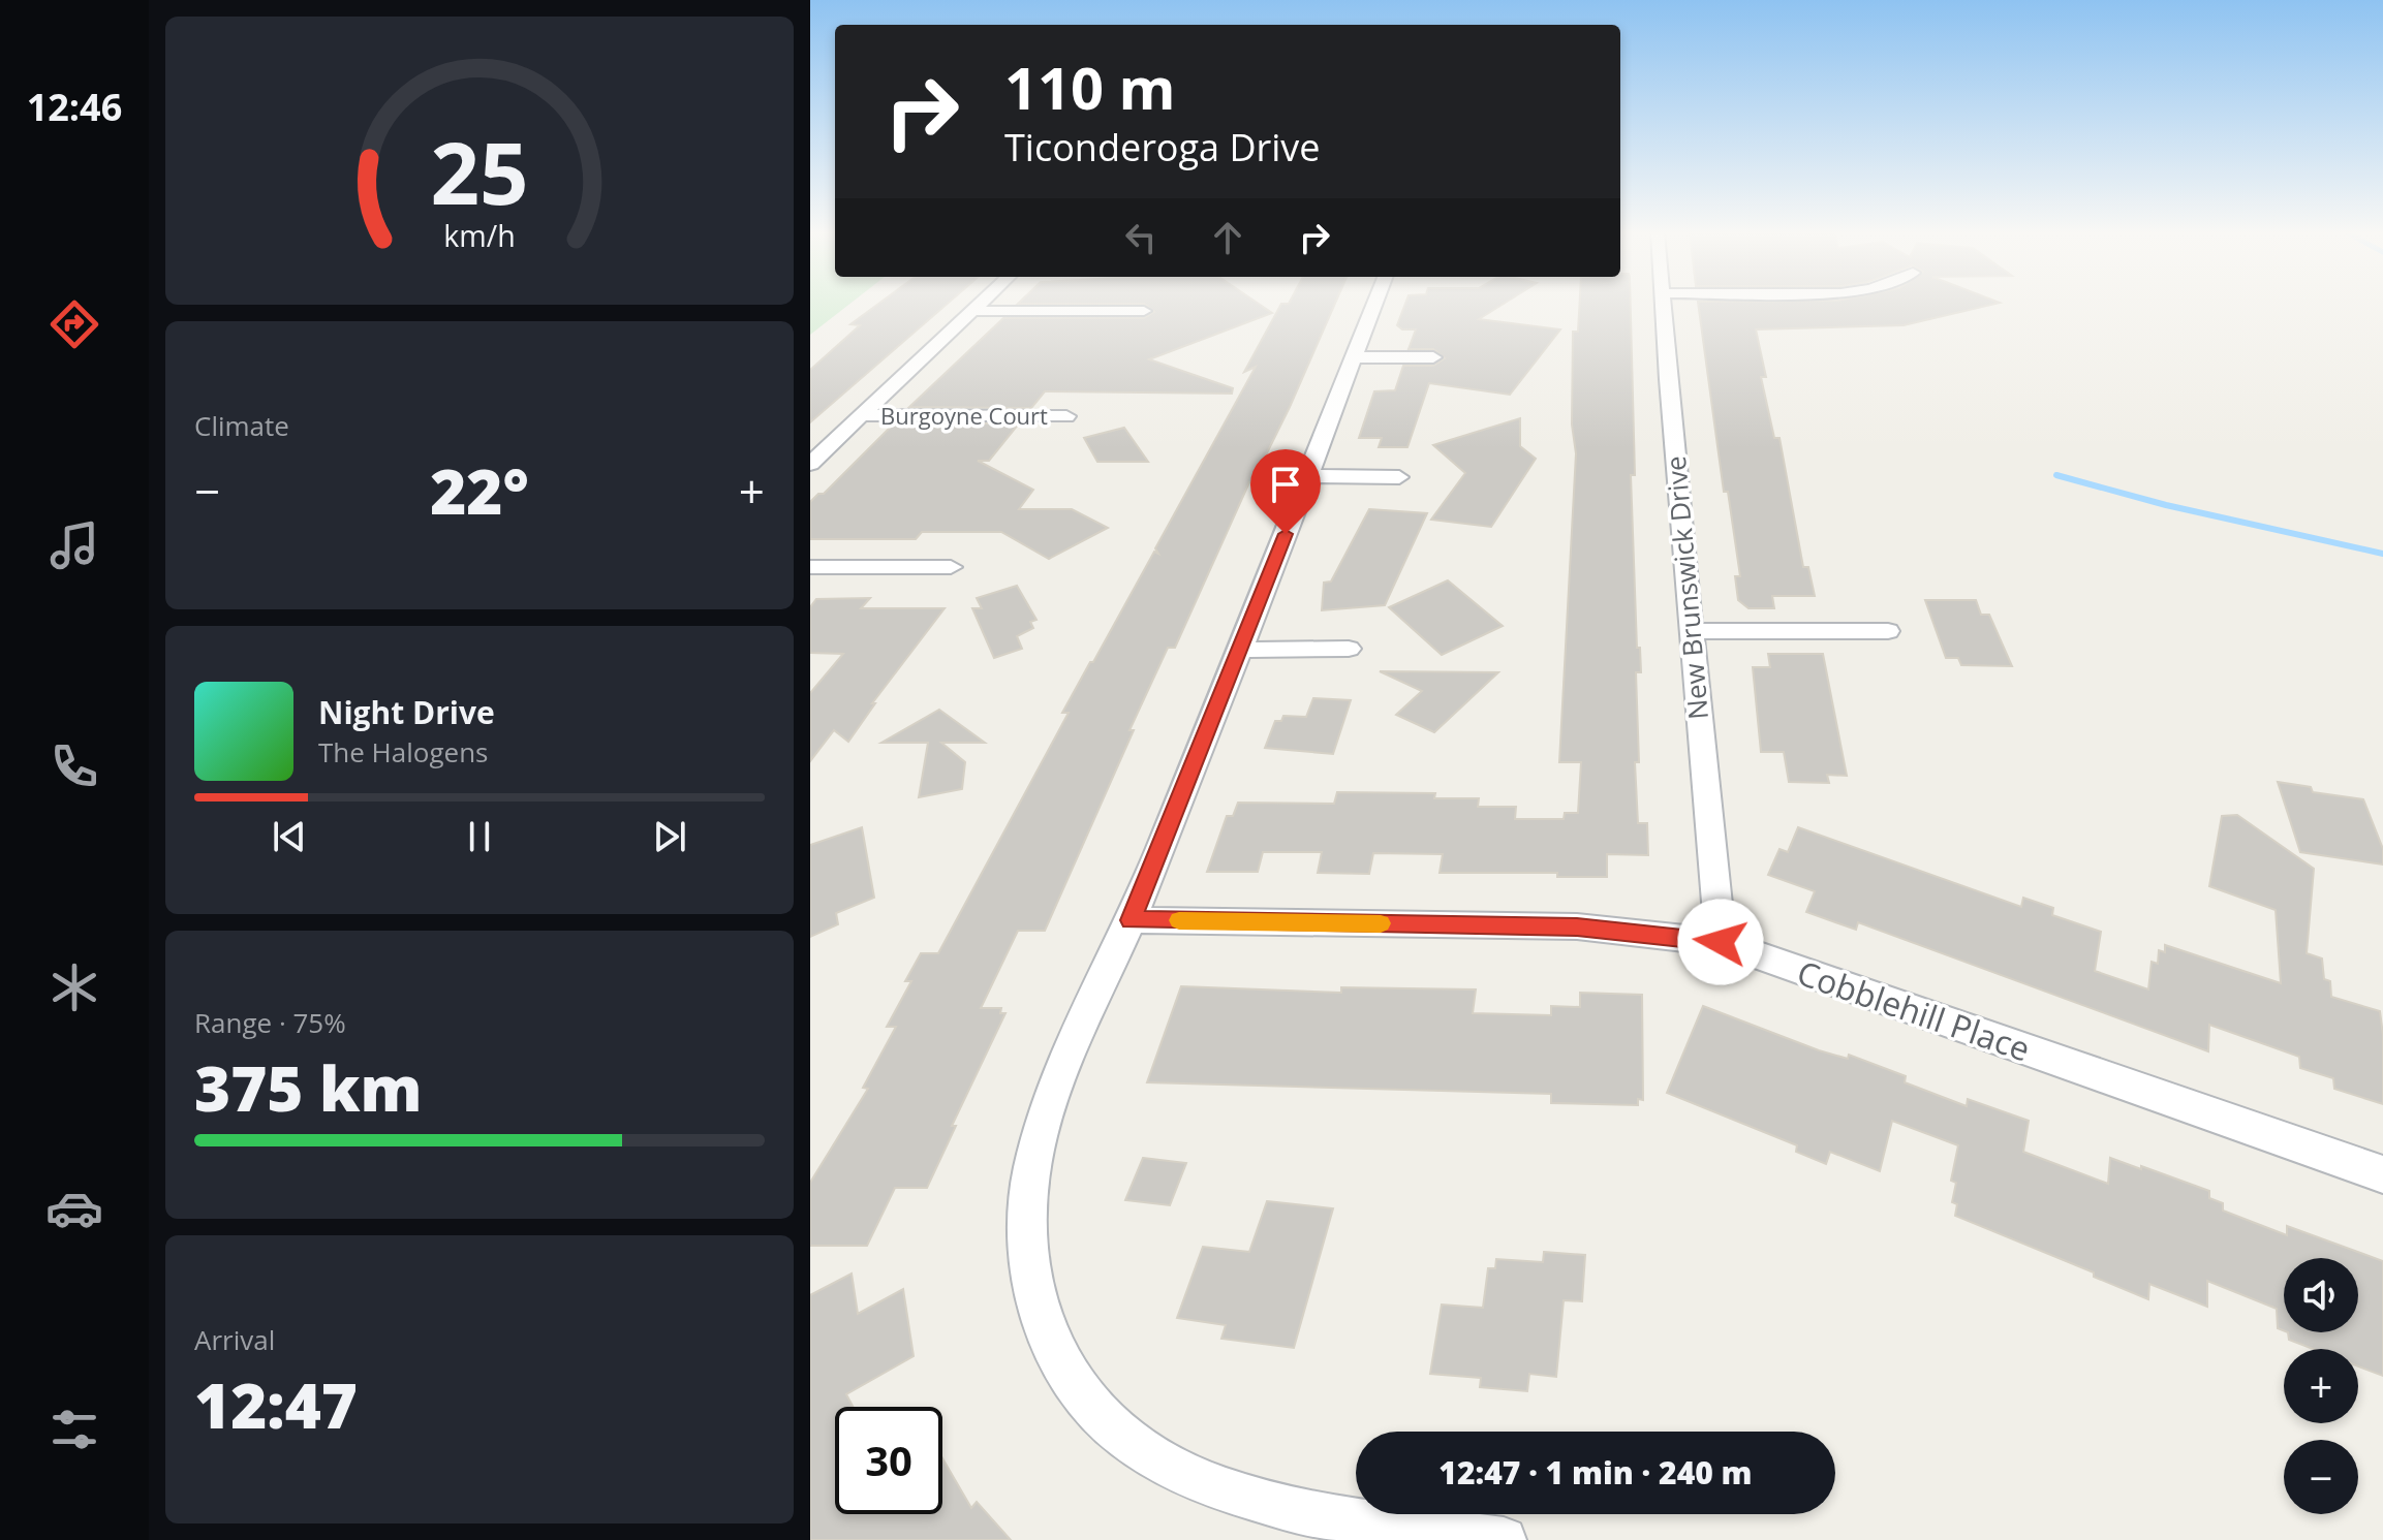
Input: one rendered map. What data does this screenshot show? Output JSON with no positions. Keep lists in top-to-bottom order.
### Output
{
  "streets": {
    "street": ["Burgoyne Court", "New Brunswick Drive", "Cobblehill Place"]
  },
  "crossings": [
    ["New Brunswick Drive", "Cobblehill Place"]
  ],
  "page": {
    "tabs": "12:46",
    "turn": ["110 m", "Ticonderoga Drive"],
    "tile": [
      "Climate",
      ["Range · 75%", "375 km"],
      ["Arrival", "12:47"]
    ],
    "heat": ["−", "22°", "+"],
    "song": ["Night Drive", "The Halogens"],
    "map_buttons": ["+", "−"],
    "limit": "30",
    "trip": "12:47 · 1 min · 240 m",
    "gauge": ["25", "km/h"]
  }
}
